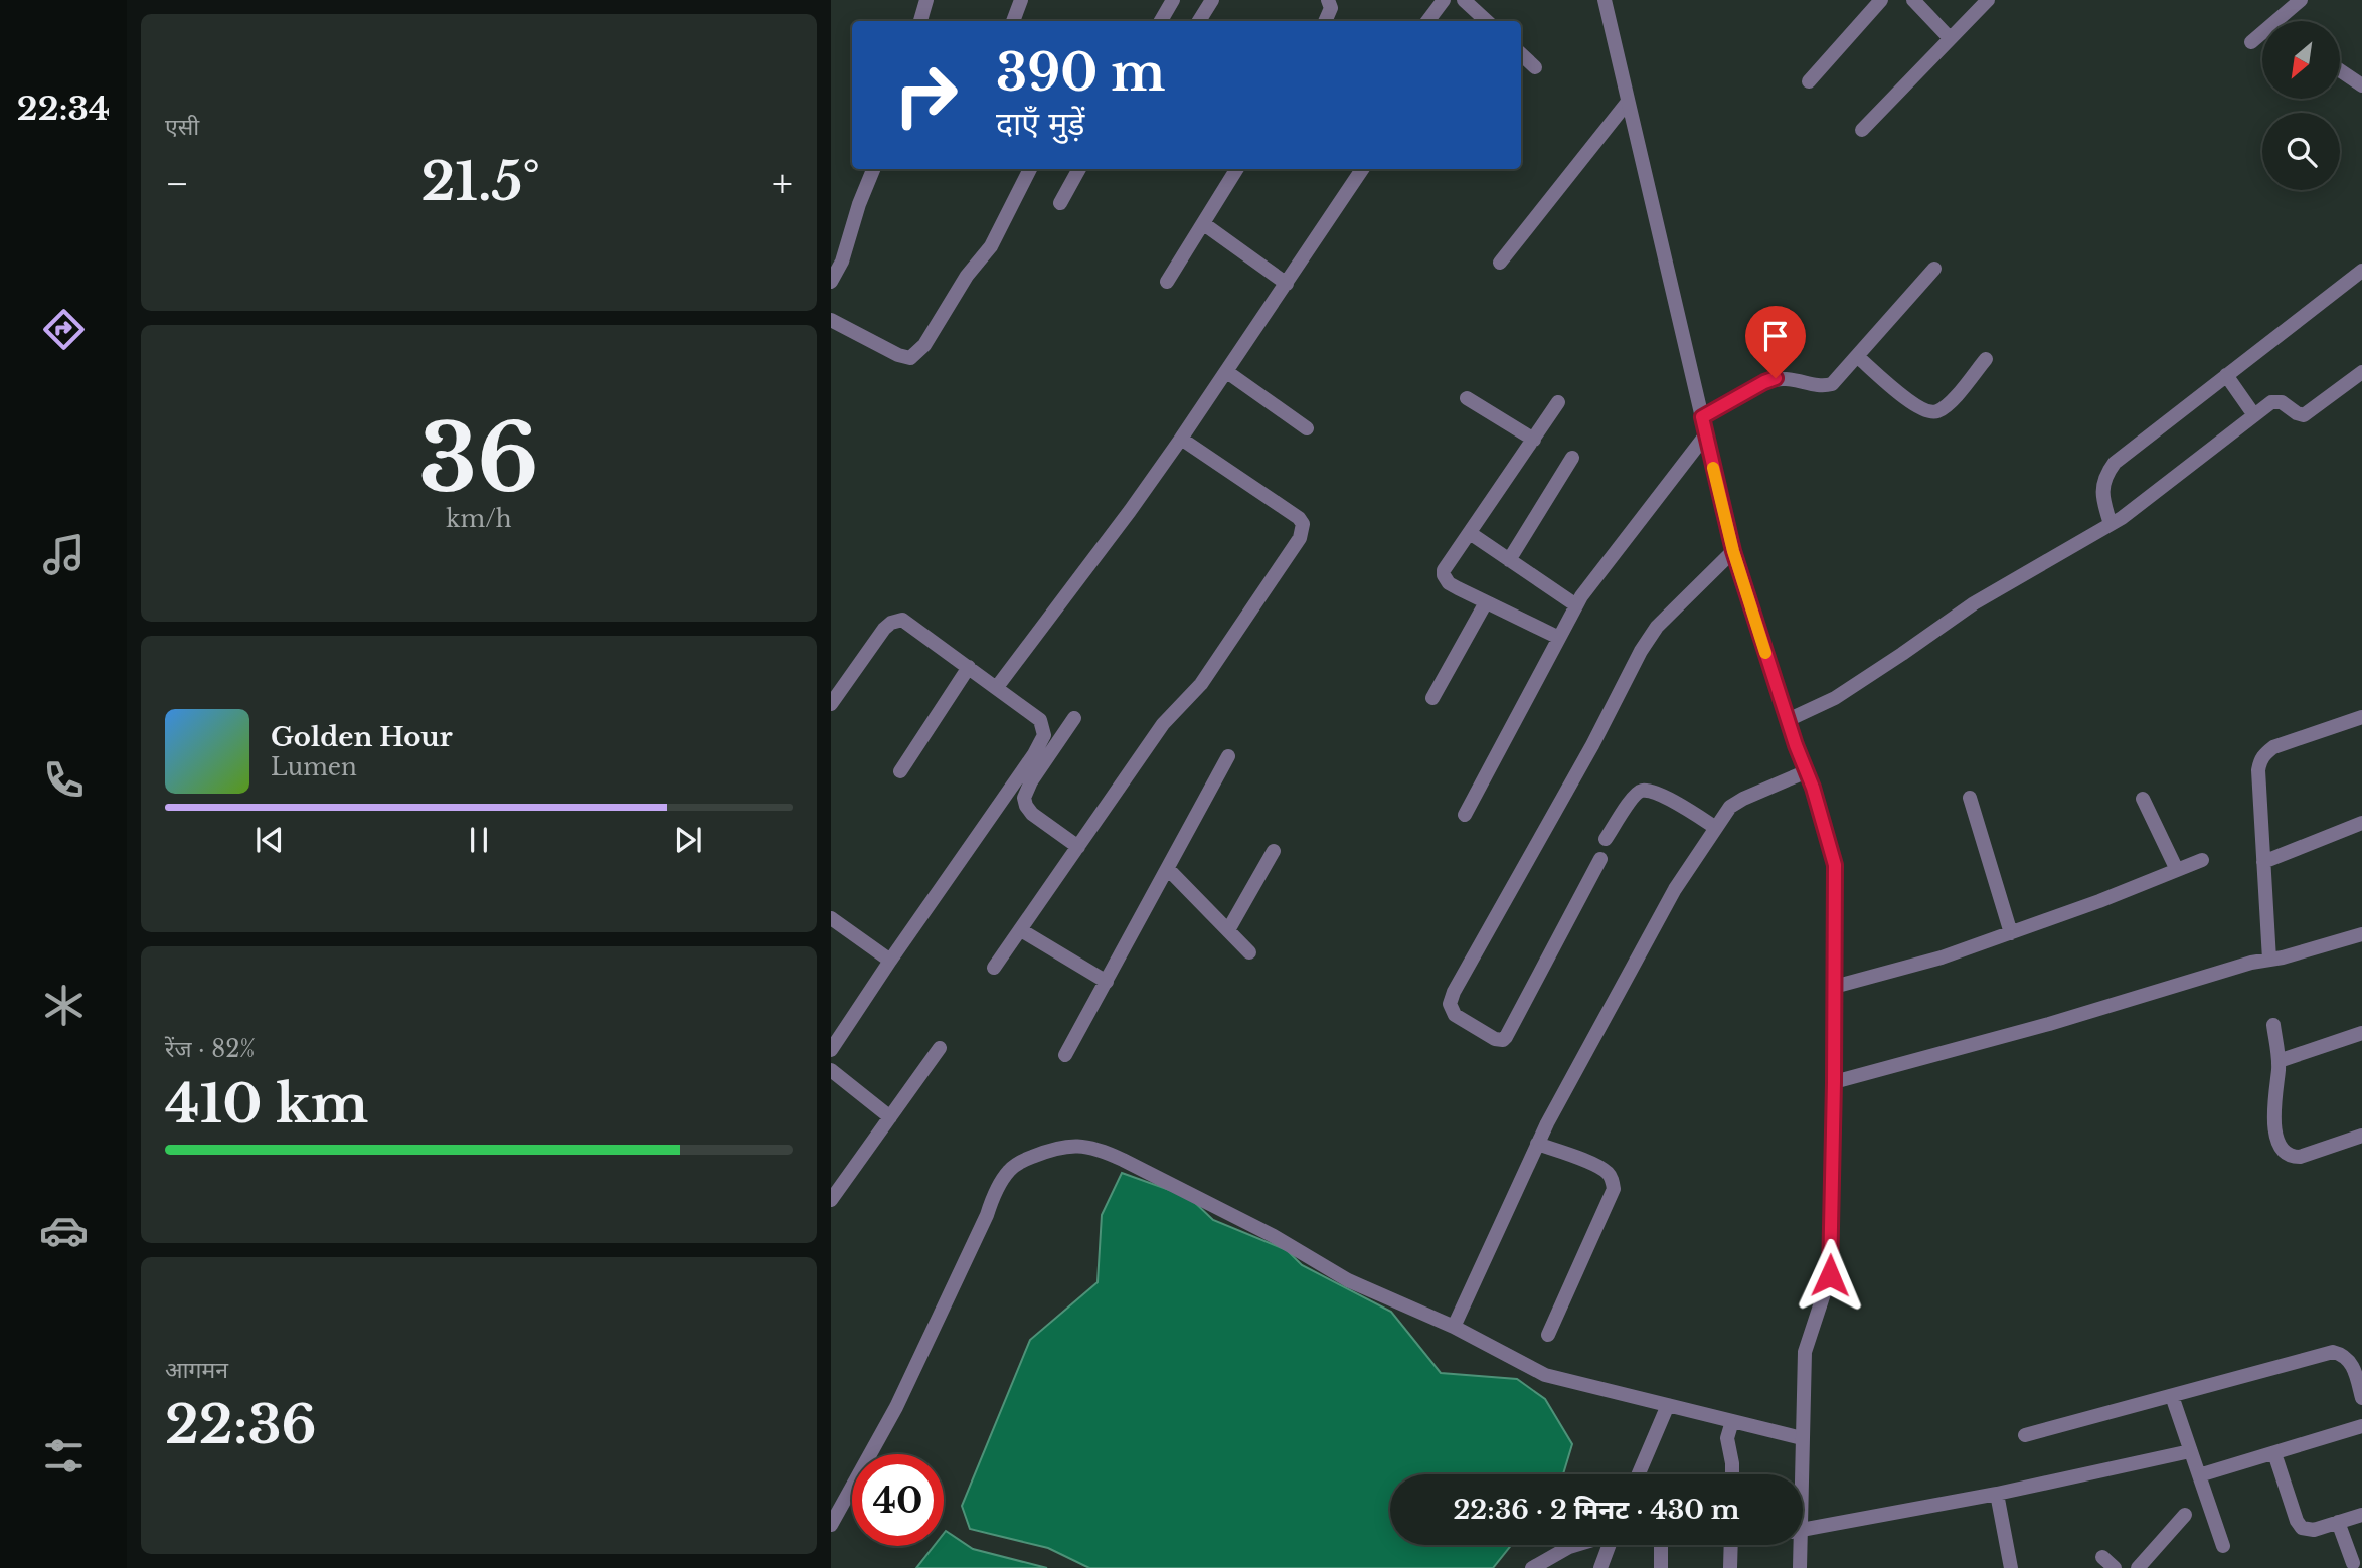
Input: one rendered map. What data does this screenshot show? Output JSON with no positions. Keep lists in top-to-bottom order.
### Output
{
  "north": "bottom left",
  "page": {
    "tabs": "22:34",
    "tile": [
      "एसी",
      ["36", "km/h"],
      ["रेंज · 82%", "410 km"],
      ["आगमन", "22:36"]
    ],
    "turn": ["390 m", "दाएँ मुड़ें"],
    "heat": ["−", "21.5°", "+"],
    "song": ["Golden Hour", "Lumen"],
    "limit": "40",
    "trip": "22:36 · 2 मिनट · 430 m"
  }
}
